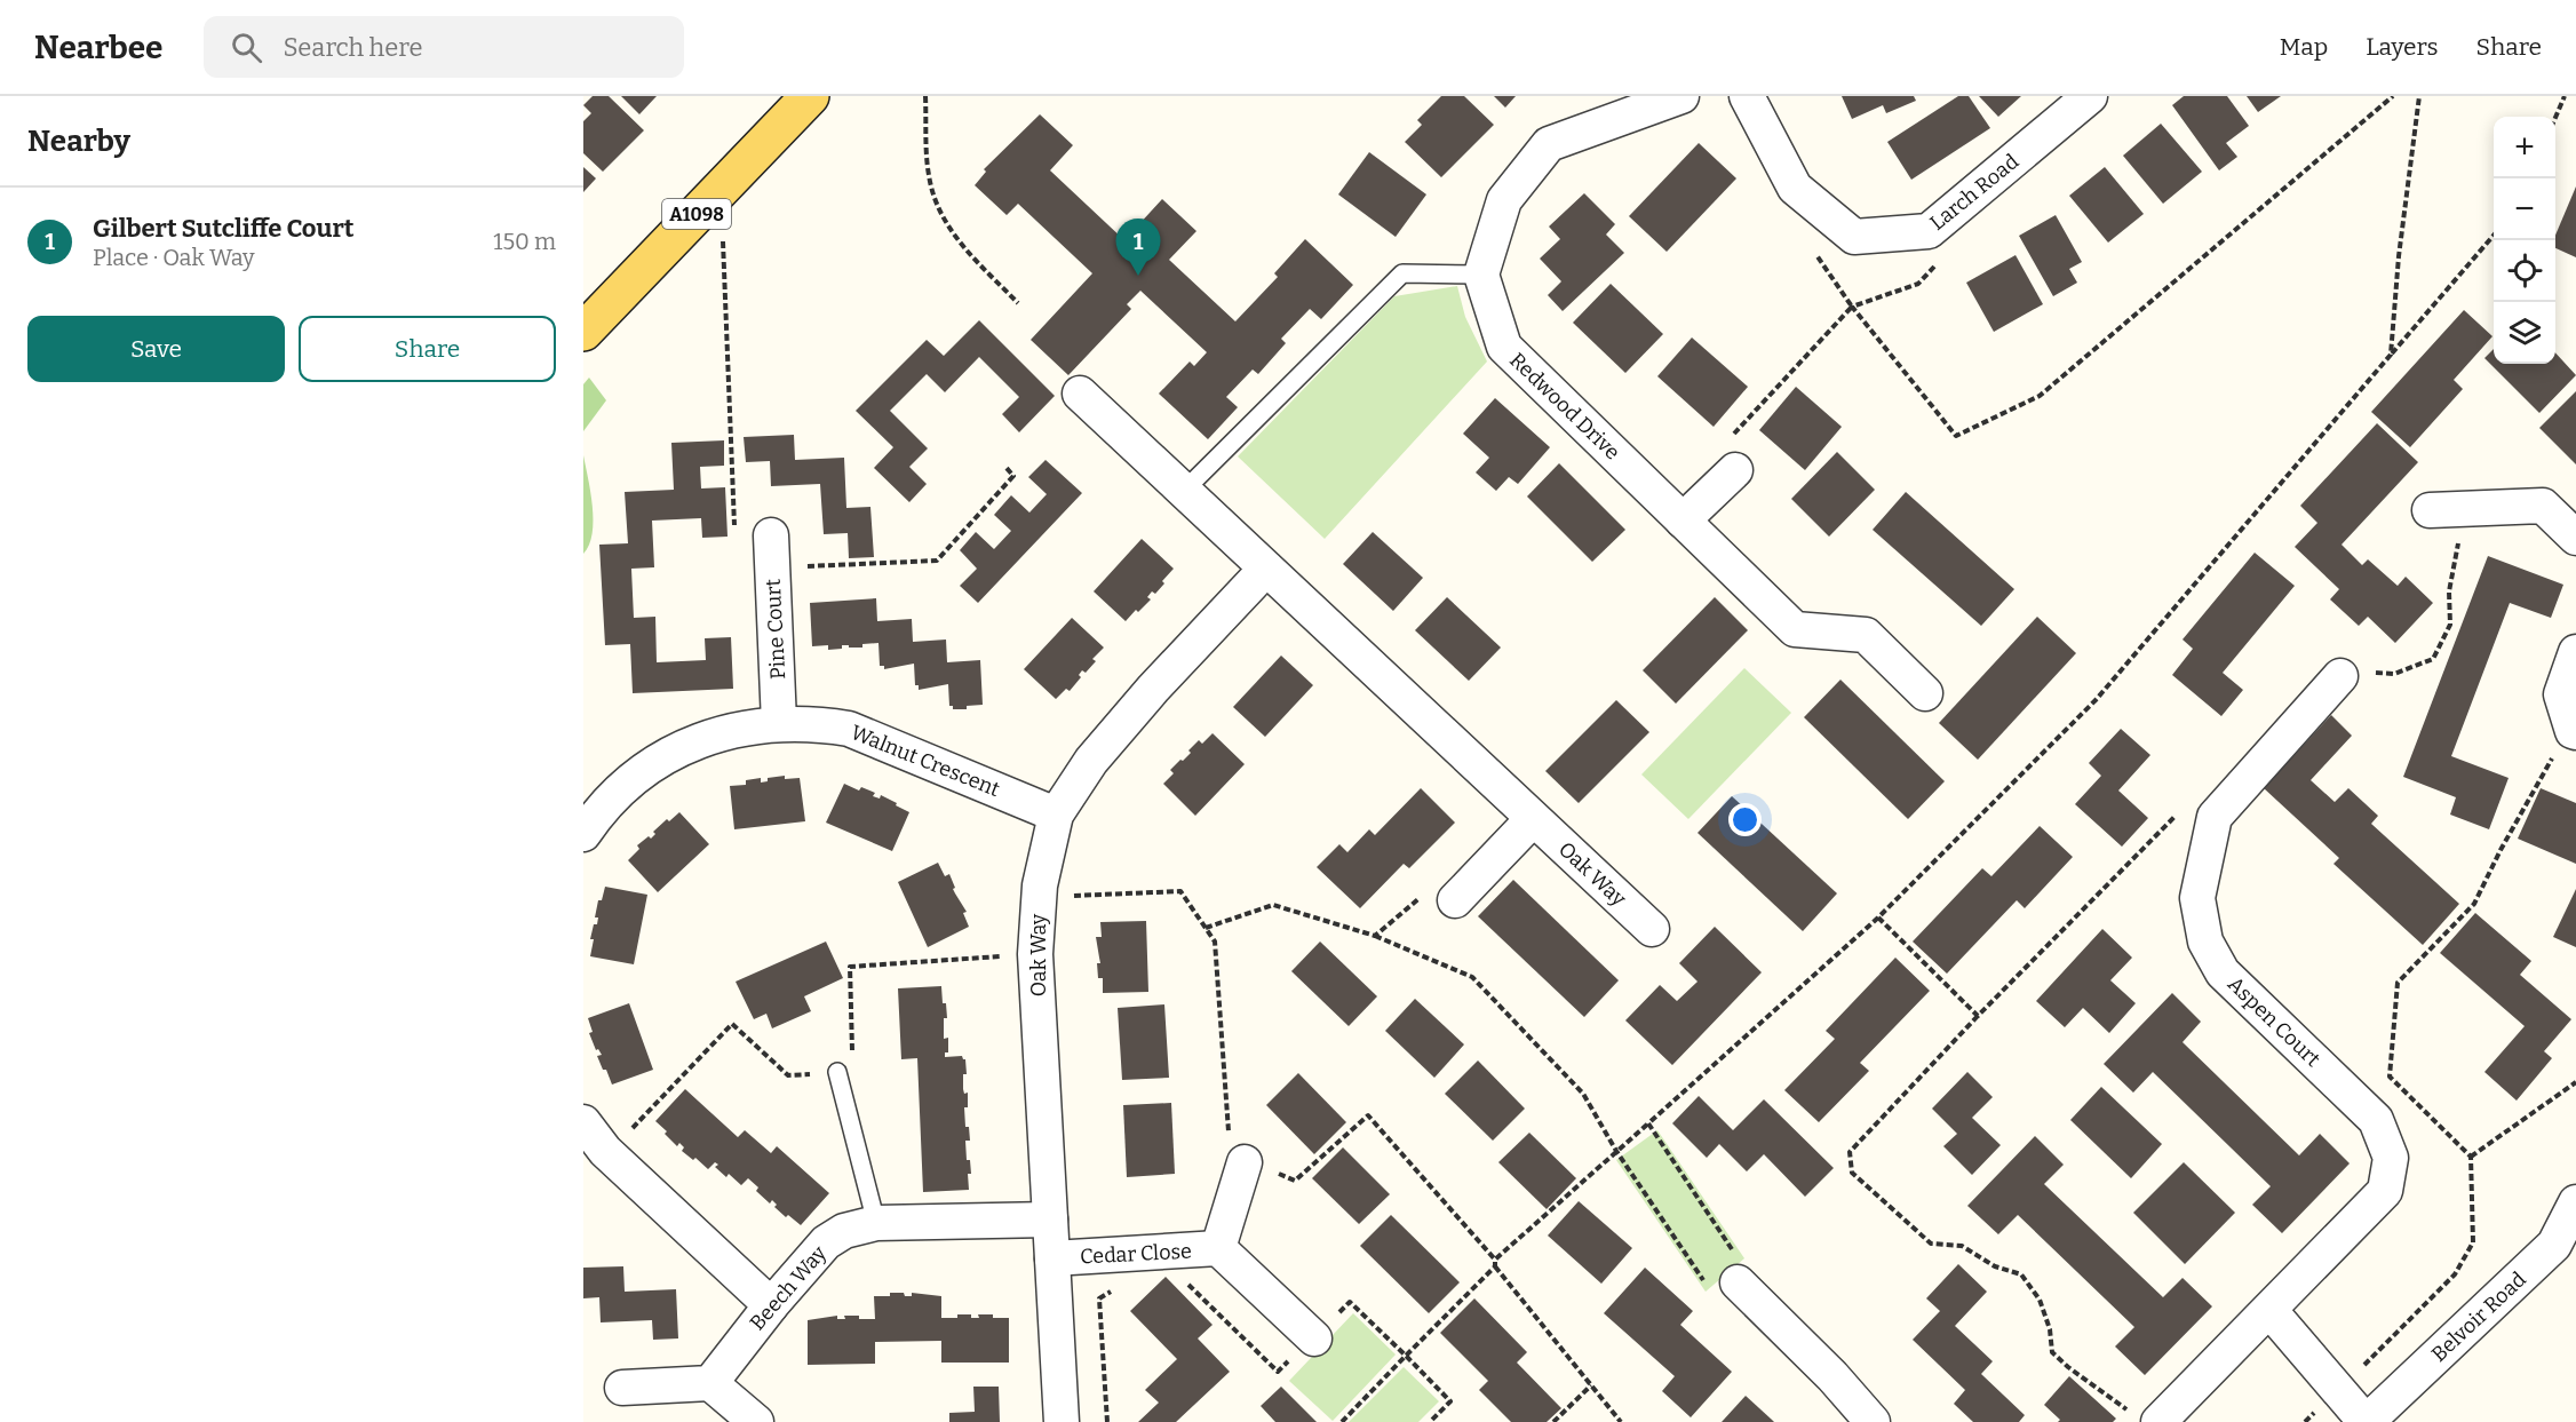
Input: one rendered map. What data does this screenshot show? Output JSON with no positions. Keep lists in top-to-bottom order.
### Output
{
  "streets": {
    "main road": ["A1098"],
    "street": [
      "Larch Road",
      "Redwood Drive",
      "Pine Court",
      "Walnut Crescent",
      "Oak Way",
      "Aspen Court",
      "Cedar Close",
      "Beech Way",
      "Belvoir Road"
    ]
  },
  "crossings": [
    ["Pine Court", "Walnut Crescent"],
    ["Walnut Crescent", "Oak Way"],
    ["Oak Way", "Cedar Close"],
    ["Oak Way", "Beech Way"]
  ],
  "page": {
    "header": "Nearbee",
    "search": "Search here",
    "nav": ["Map", "Layers", "Share"],
    "heading": "Nearby",
    "map_buttons": ["+", "−"],
    "list": [
      {
        "mark": "1",
        "name": "Gilbert Sutcliffe Court",
        "note": "Place · Oak Way",
        "value": "150 m"
      }
    ],
    "pins": "1",
    "buttons": ["Save", "Share"]
  }
}
